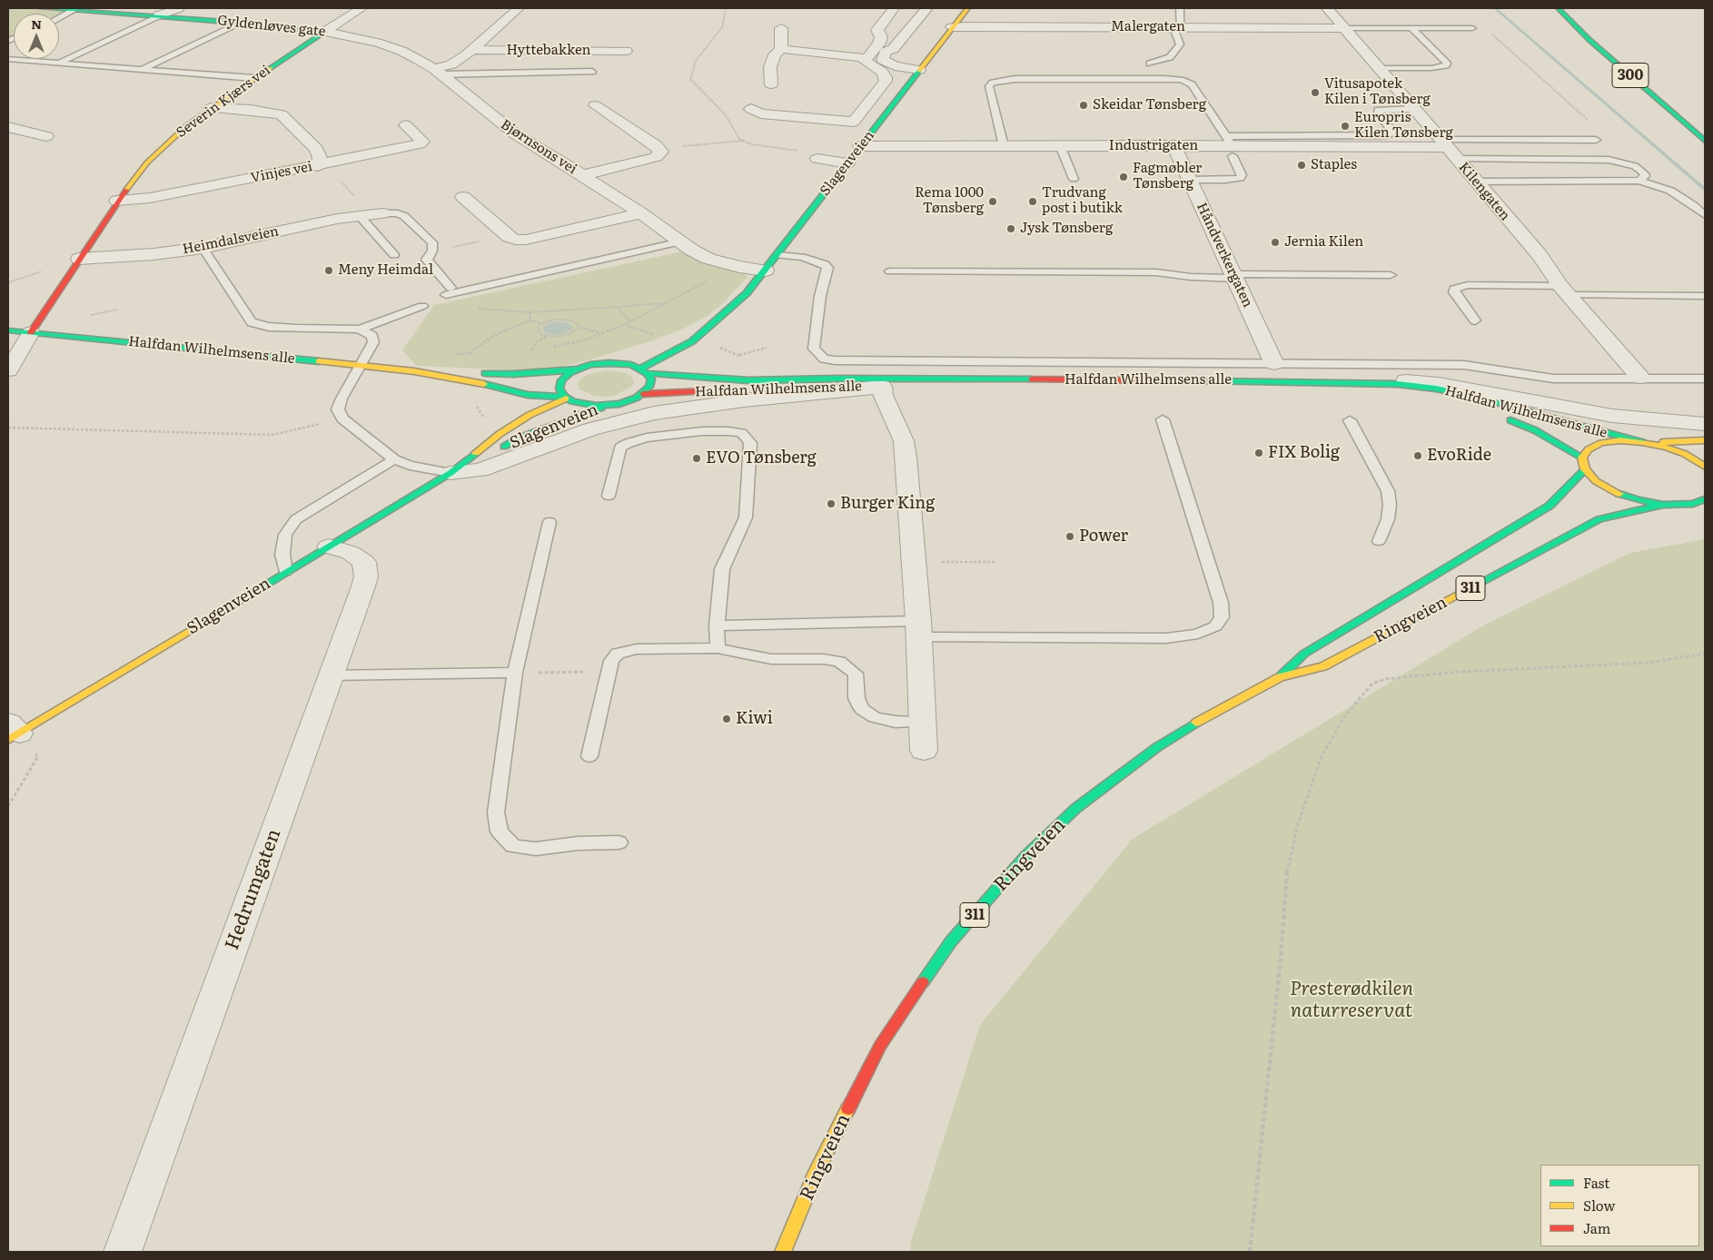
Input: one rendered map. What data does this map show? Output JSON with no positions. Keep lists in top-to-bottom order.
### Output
{
  "streets": {
    "main road": [
      "Gyldenløves gate",
      "300",
      "Severin Kjærs vei",
      "Slagenveien",
      "Halfdan Wilhelmsens alle",
      "311",
      "Ringveien"
    ],
    "street": [
      "Malergaten",
      "Hyttebakken",
      "Industrigaten",
      "Bjørnsons vei",
      "Vinjes vei",
      "Kilengaten",
      "Heimdalsveien",
      "Håndverkergaten",
      "Hedrumgaten"
    ]
  },
  "crossings": [
    ["Gyldenløves gate", "Severin Kjærs vei"],
    ["Gyldenløves gate", "Bjørnsons vei"],
    ["Malergaten", "Slagenveien"],
    ["Malergaten", "Kilengaten"],
    ["Severin Kjærs vei", "Vinjes vei"],
    ["Severin Kjærs vei", "Heimdalsveien"],
    ["Severin Kjærs vei", "Halfdan Wilhelmsens alle"],
    ["Industrigaten", "Slagenveien"],
    ["Industrigaten", "Kilengaten"],
    ["Industrigaten", "Håndverkergaten"],
    ["Bjørnsons vei", "Slagenveien"],
    ["Slagenveien", "Halfdan Wilhelmsens alle"],
    ["Slagenveien", "Hedrumgaten"]
  ],
  "parks": ["Presterødkilen naturreservat"],
  "places": [
    "Vitusapotek Kilen i Tønsberg",
    "Skeidar Tønsberg",
    "Europris Kilen Tønsberg",
    "Staples",
    "Fagmøbler Tønsberg",
    "Rema 1000 Tønsberg",
    "Trudvang post i butikk",
    "Jysk Tønsberg",
    "Jernia Kilen",
    "Meny Heimdal",
    "FIX Bolig",
    "EvoRide",
    "EVO Tønsberg",
    "Burger King",
    "Power",
    "Kiwi"
  ],
  "legend": ["Fast", "Slow", "Jam"],
  "north": "top"
}
